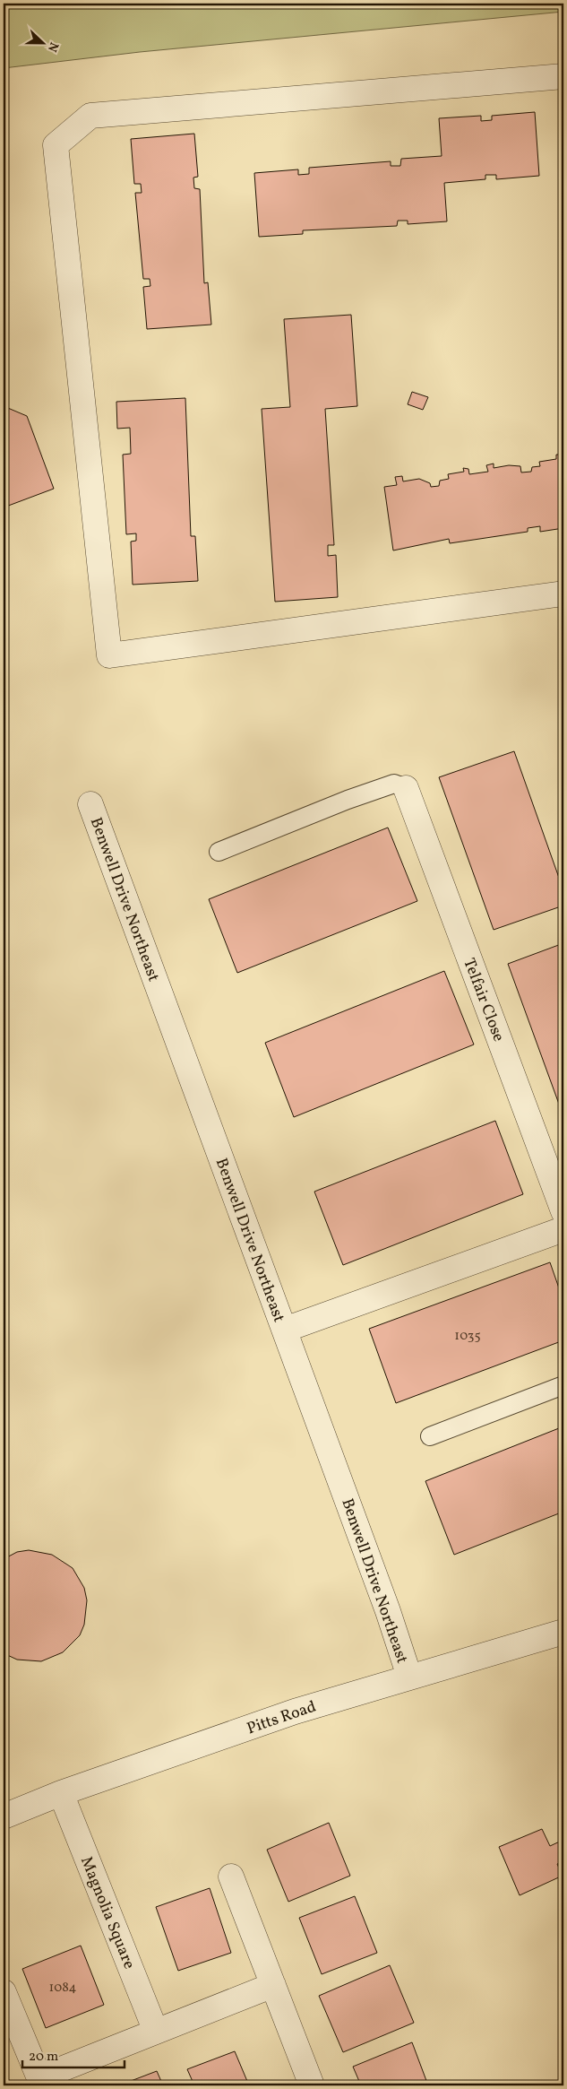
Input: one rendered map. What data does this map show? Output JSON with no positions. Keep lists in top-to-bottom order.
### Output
{
  "streets": {
    "street": [
      "Benwell Drive Northeast",
      "Telfair Close",
      "Pitts Road",
      "Magnolia Square"
    ]
  },
  "crossings": [
    ["Benwell Drive Northeast", "Pitts Road"],
    ["Pitts Road", "Magnolia Square"]
  ],
  "house_numbers": ["1035", "1084"],
  "scale_bar": "20 m",
  "north": "right"
}
